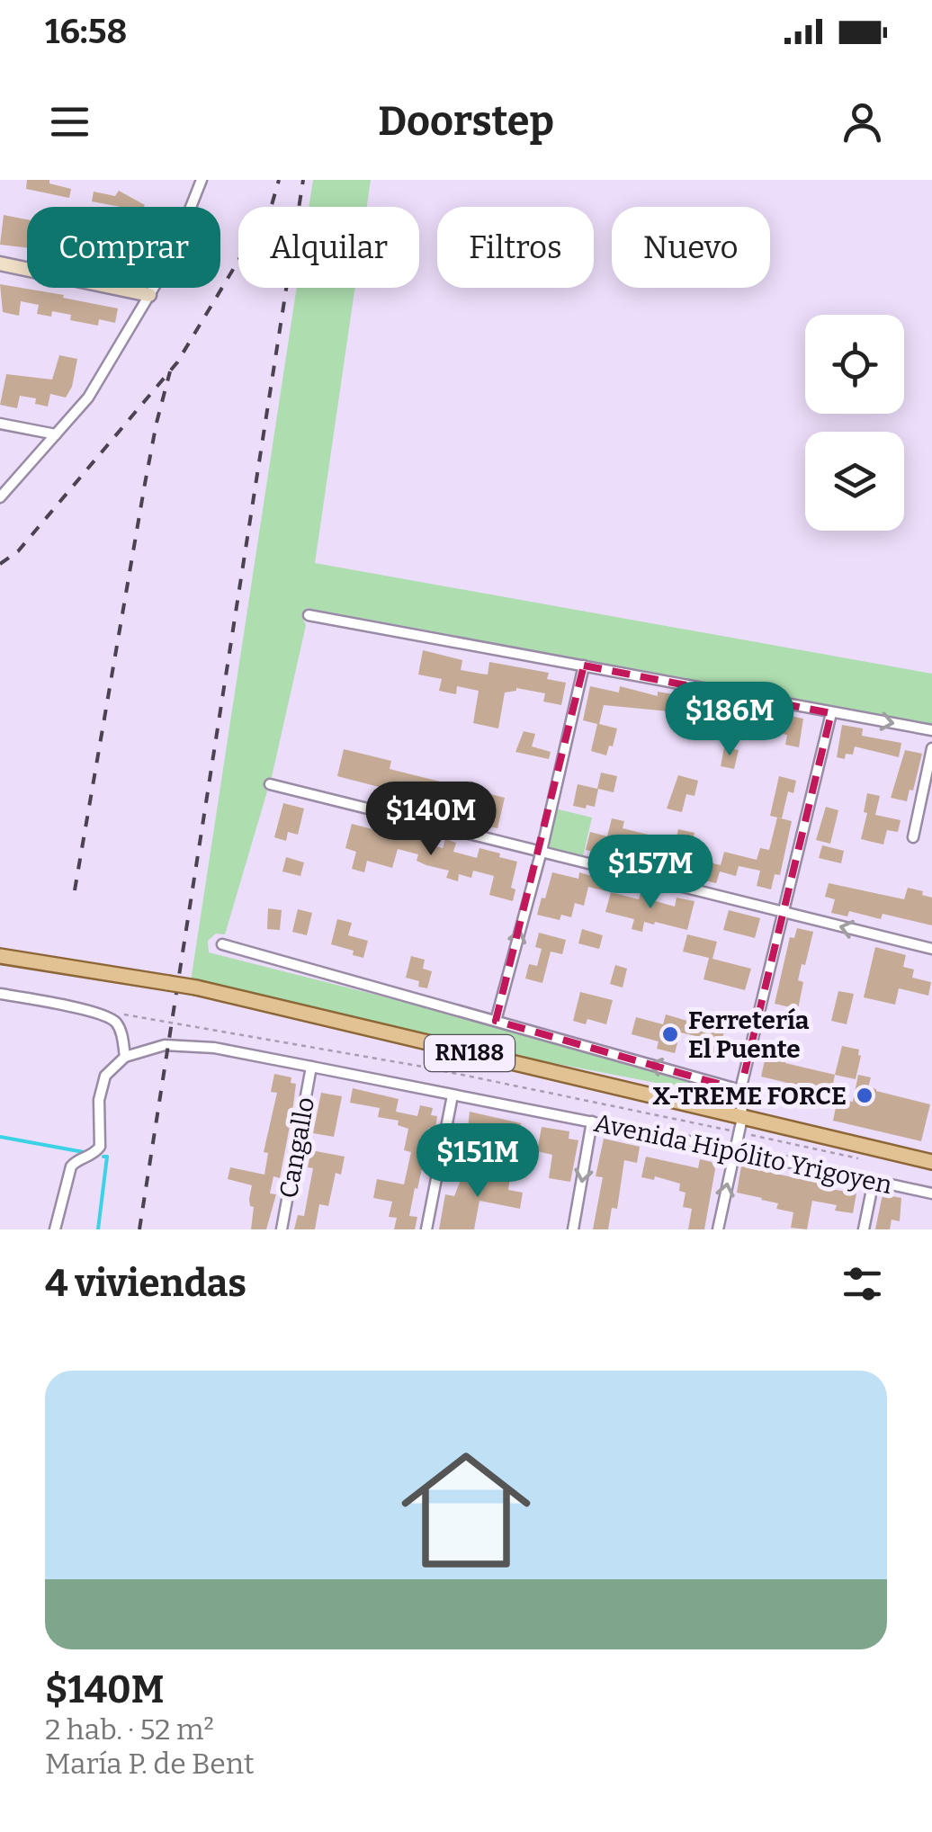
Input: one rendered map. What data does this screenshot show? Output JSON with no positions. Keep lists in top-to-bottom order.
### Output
{
  "streets": {
    "main road": ["RN188", "Avenida Hipólito Yrigoyen"],
    "street": ["Cangallo"]
  },
  "crossings": [
    ["Cangallo", "Avenida Hipólito Yrigoyen"]
  ],
  "places": ["Ferretería El Puente", "X-TREME FORCE"],
  "page": {
    "status": "16:58",
    "header": "Doorstep",
    "chip": [
      "Comprar",
      "Alquilar",
      "Filtros",
      "Nuevo"
    ],
    "price": [
      "$186M",
      "$140M",
      "$157M",
      "$151M"
    ],
    "heading": "4 viviendas",
    "list": [
      {
        "name": "$140M",
        "note": "2 hab. · 52 m² · María P. de Bent"
      }
    ]
  }
}
